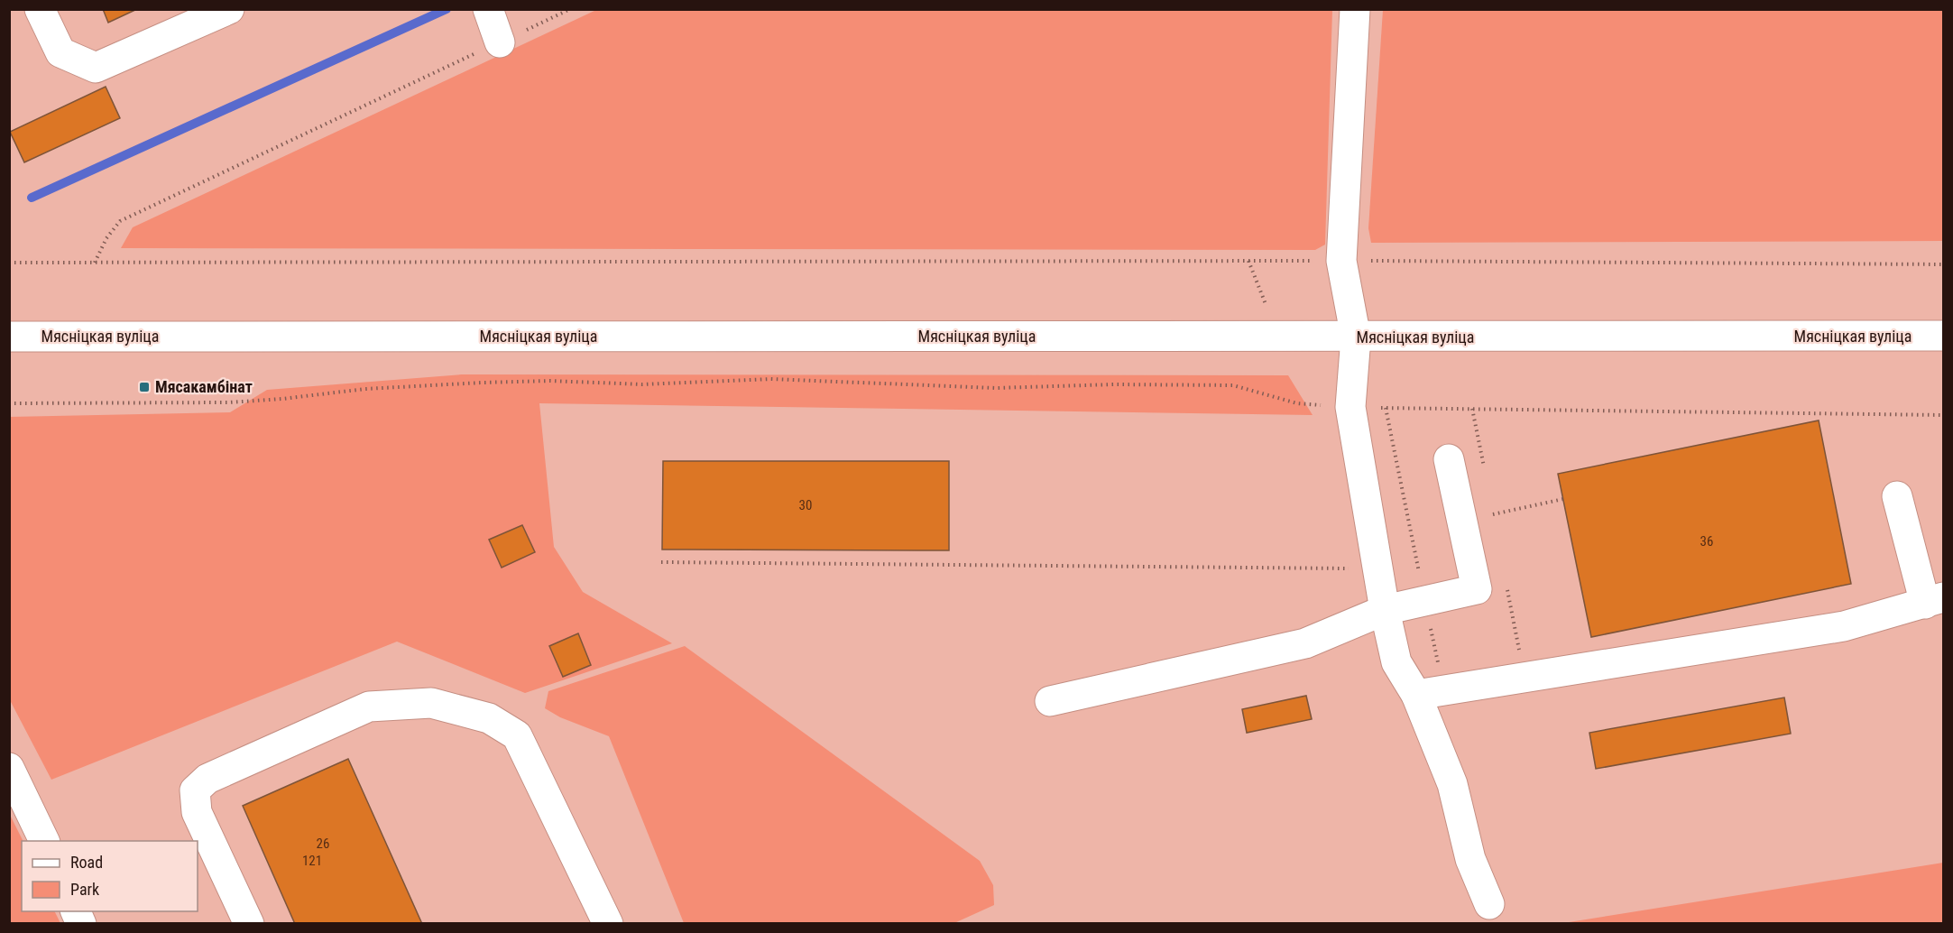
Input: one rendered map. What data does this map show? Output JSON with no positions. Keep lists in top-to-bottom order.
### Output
{
  "streets": {
    "main road": ["Мясніцкая вуліца"]
  },
  "places": {
    "transit": ["Мясакамбінат"]
  },
  "house_numbers": [
    "30",
    "36",
    "26",
    "121"
  ],
  "legend": ["Road", "Park"]
}
